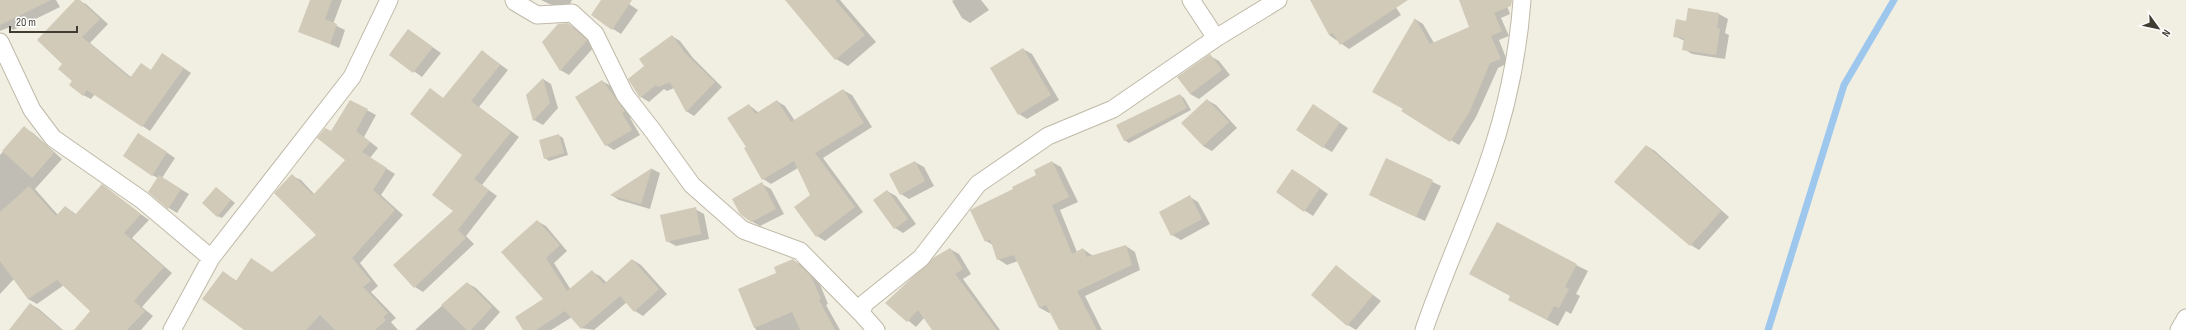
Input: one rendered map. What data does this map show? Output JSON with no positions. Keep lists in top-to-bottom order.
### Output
{
  "scale_bar": "20 m",
  "north": "bottom right"
}
